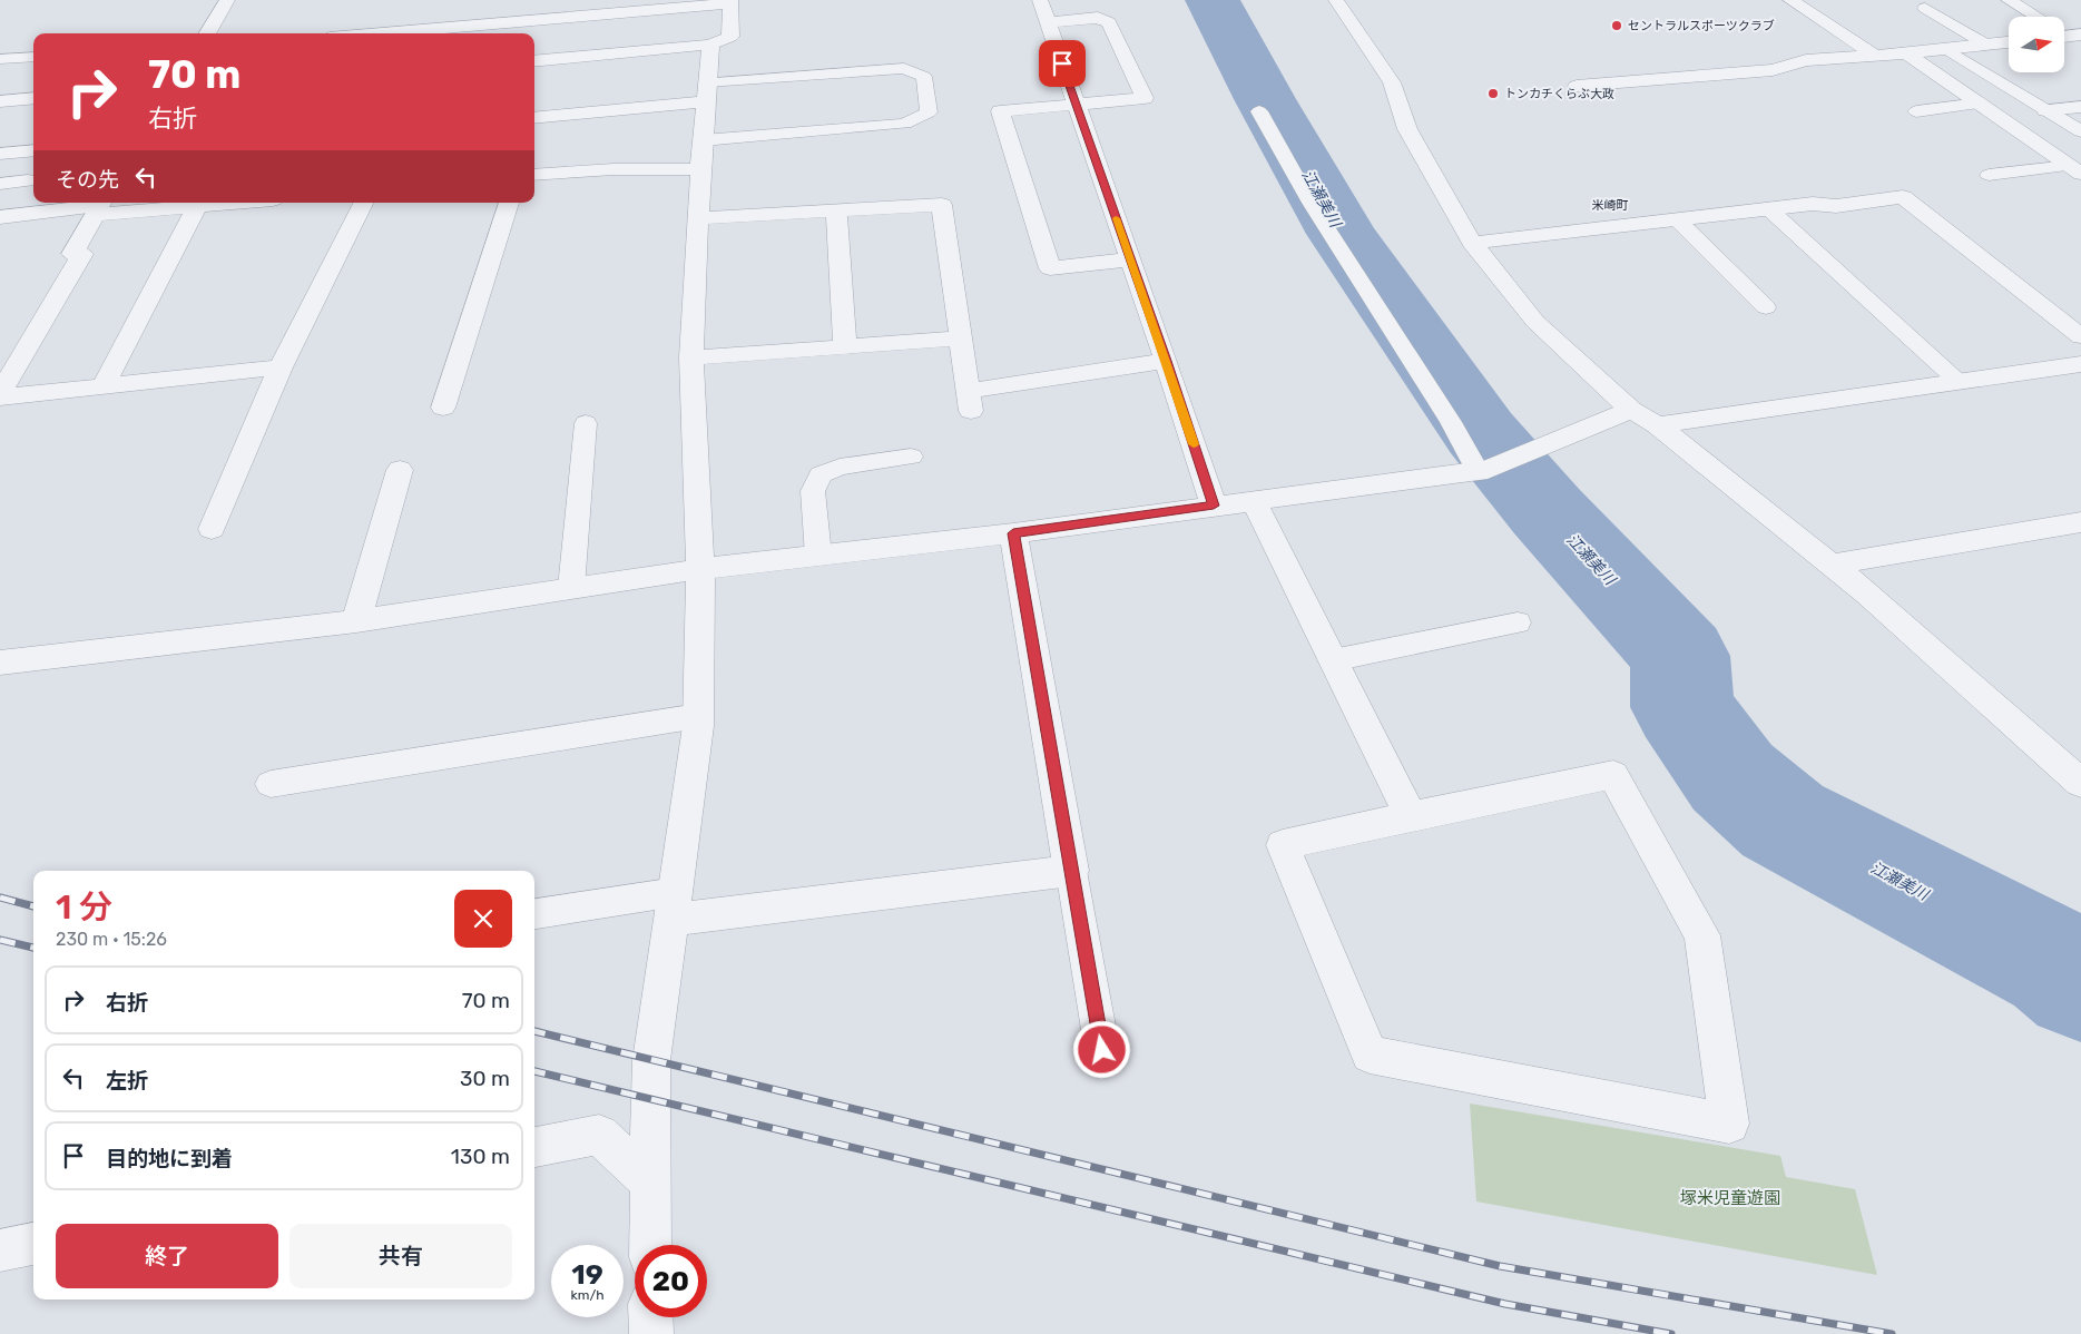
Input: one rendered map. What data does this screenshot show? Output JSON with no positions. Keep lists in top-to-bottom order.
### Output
{
  "districts": ["米崎町"],
  "water": ["江瀬美川"],
  "parks": ["塚米児童遊園"],
  "places": ["セントラルスポーツクラブ", "トンカチくらぶ大政"],
  "north": "right",
  "page": {
    "turn": ["70 m", "右折"],
    "then": "その先",
    "heading": ["1 分", "230 m · 15:26"],
    "list": [
      {
        "name": "右折",
        "value": "70 m"
      },
      {
        "name": "左折",
        "value": "30 m"
      },
      {
        "name": "目的地に到着",
        "value": "130 m"
      }
    ],
    "buttons": ["終了", "共有"],
    "speed": "19 km/h",
    "limit": "20"
  }
}
